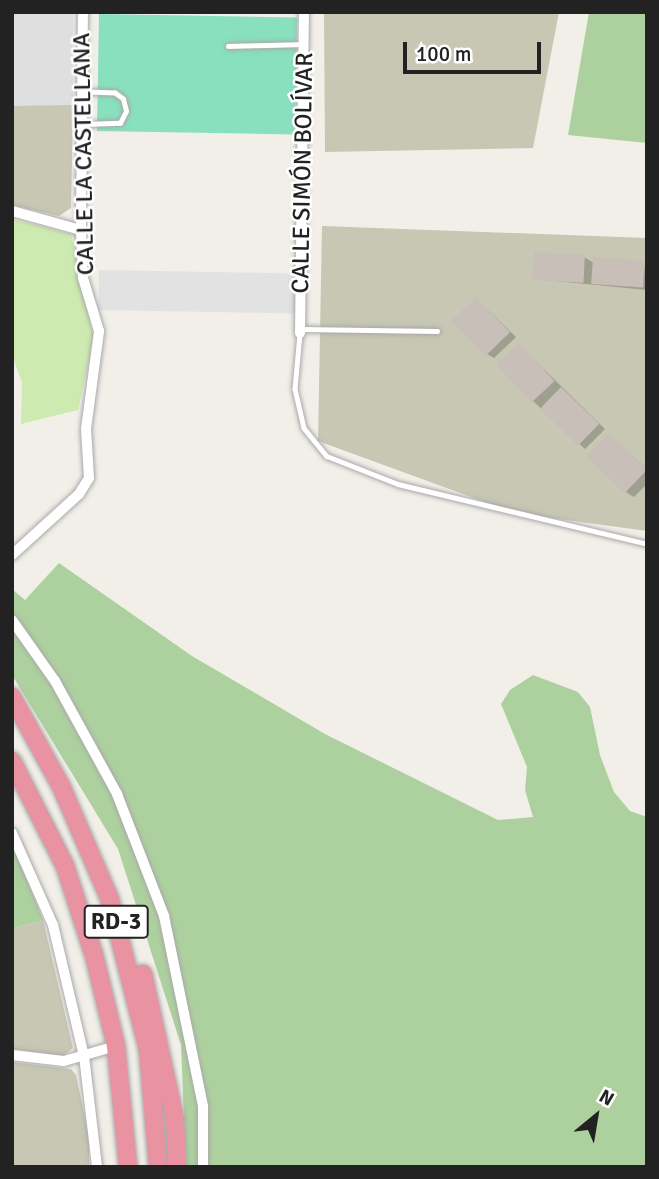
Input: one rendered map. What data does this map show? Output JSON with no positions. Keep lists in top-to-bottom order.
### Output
{
  "streets": {
    "highway": ["RD-3"],
    "street": ["CALLE LA CASTELLANA", "CALLE SIMÓN BOLÍVAR"]
  },
  "scale_bar": "100 m",
  "north": "top right"
}
